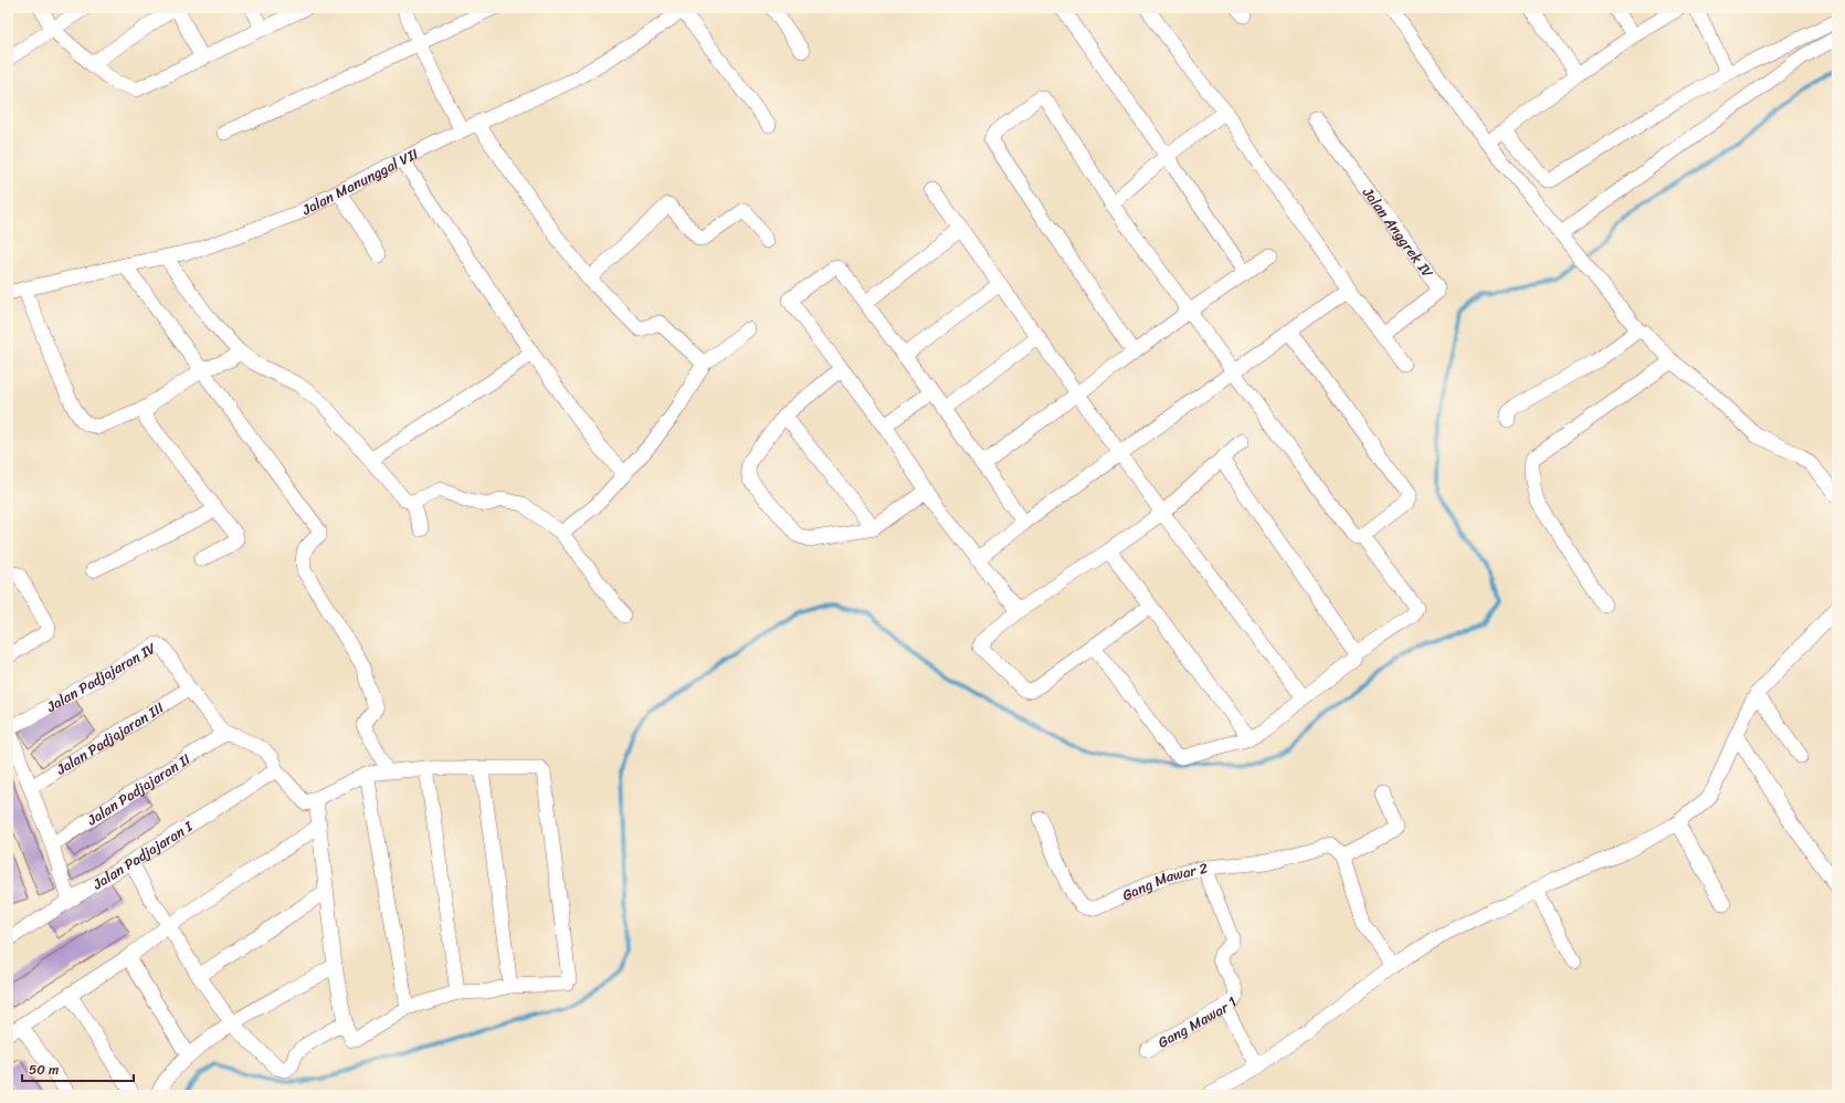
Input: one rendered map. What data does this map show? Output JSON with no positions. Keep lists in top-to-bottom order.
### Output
{
  "streets": {
    "street": [
      "Jalan Manunggal VII",
      "Jalan Anggrek IV",
      "Jalan Padjajaran IV",
      "Jalan Padjajaran III",
      "Jalan Padjajaran II",
      "Jalan Padjajaran I",
      "Gang Mawar 2",
      "Gang Mawar 1"
    ]
  },
  "crossings": [
    ["Jalan Padjajaran IV", "Jalan Padjajaran III"],
    ["Jalan Padjajaran IV", "Jalan Padjajaran II"],
    ["Gang Mawar 2", "Gang Mawar 1"]
  ],
  "scale_bar": "50 m"
}
